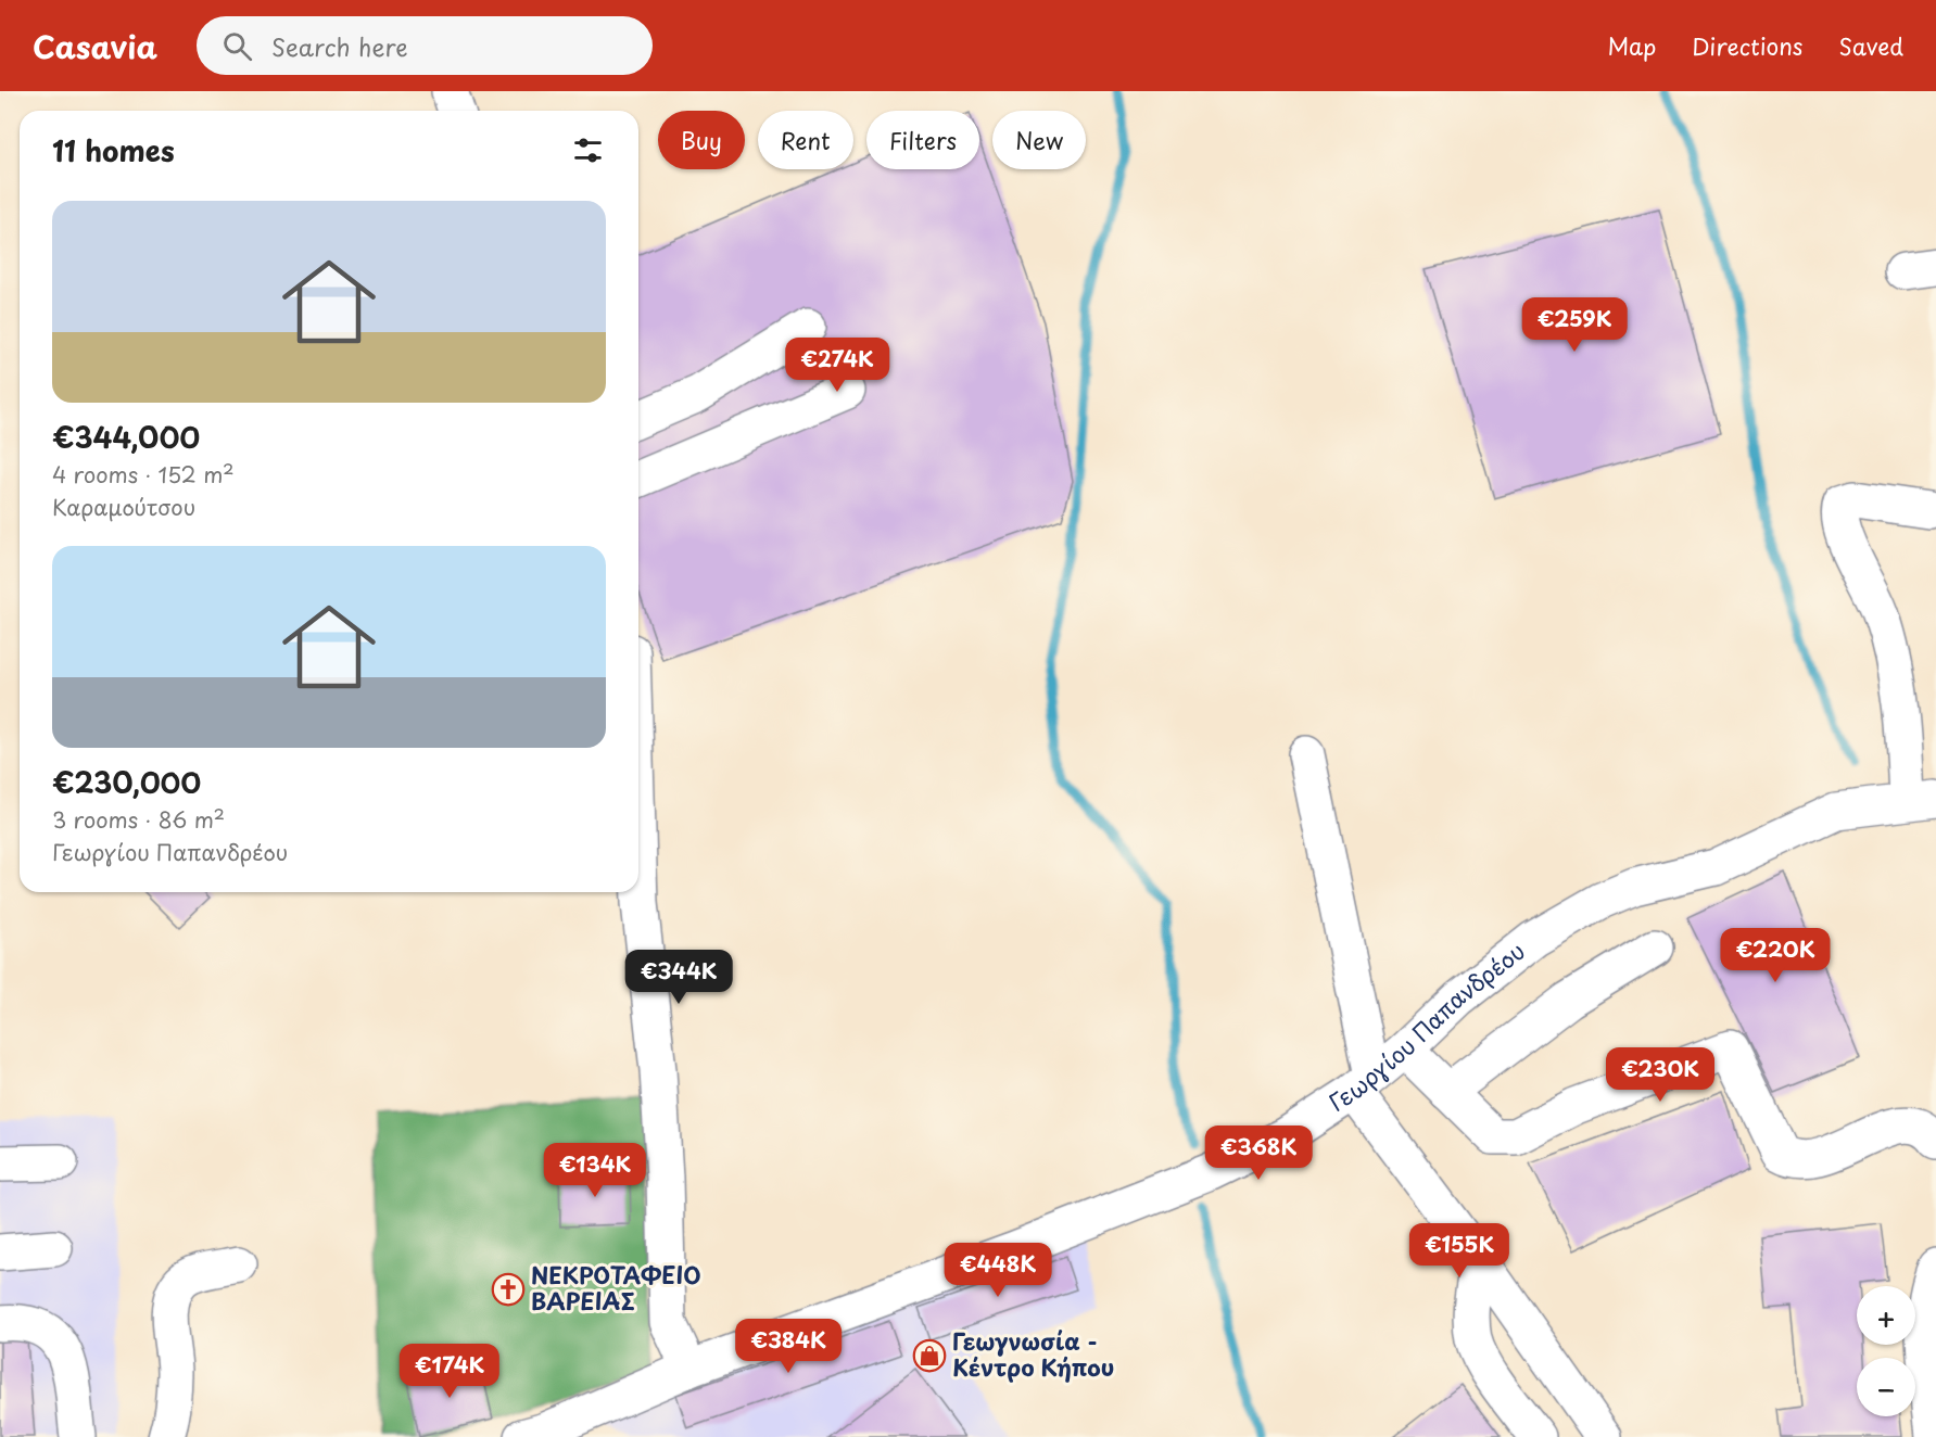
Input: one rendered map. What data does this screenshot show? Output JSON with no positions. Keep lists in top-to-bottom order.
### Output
{
  "streets": {
    "street": ["Γεωργίου Παπανδρέου"]
  },
  "places": {
    "church": ["ΝΕΚΡΟΤΑΦΕΙΟ ΒΑΡΕΙΑΣ"],
    "shop": ["Γεωγνωσία - Κέντρο Κήπου"]
  },
  "page": {
    "header": "Casavia",
    "search": "Search here",
    "nav": ["Map", "Directions", "Saved"],
    "chip": [
      "Buy",
      "Rent",
      "Filters",
      "New"
    ],
    "heading": "11 homes",
    "list": [
      {
        "name": "€344,000",
        "note": "4 rooms · 152 m² · Καραμούτσου"
      },
      {
        "name": "€230,000",
        "note": "3 rooms · 86 m² · Γεωργίου Παπανδρέου"
      }
    ],
    "price": [
      "€259K",
      "€274K",
      "€220K",
      "€344K",
      "€230K",
      "€368K",
      "€134K",
      "€155K",
      "€448K",
      "€384K",
      "€174K"
    ],
    "map_buttons": ["+", "−"]
  }
}
